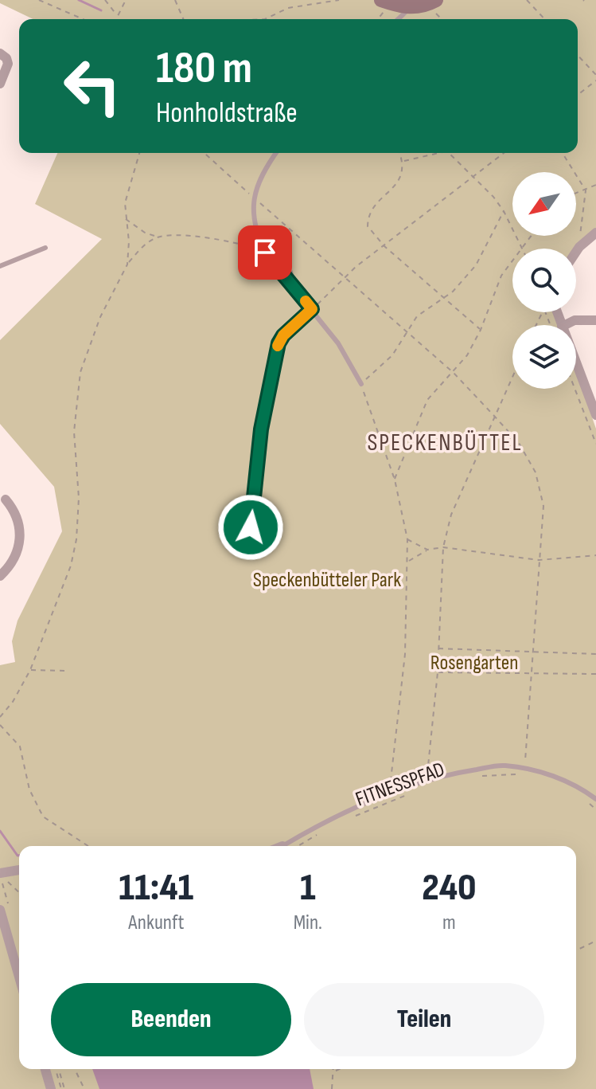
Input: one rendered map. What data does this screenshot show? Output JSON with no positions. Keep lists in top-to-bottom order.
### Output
{
  "streets": {
    "path": ["FITNESSPFAD"]
  },
  "districts": ["SPECKENBÜTTEL"],
  "parks": ["Speckenbütteler Park", "Rosengarten"],
  "north": "bottom left",
  "page": {
    "turn": ["180 m", "Honholdstraße"],
    "eta": [
      "11:41",
      "Ankunft",
      "1",
      "Min.",
      "240",
      "m"
    ],
    "buttons": ["Beenden", "Teilen"]
  }
}
